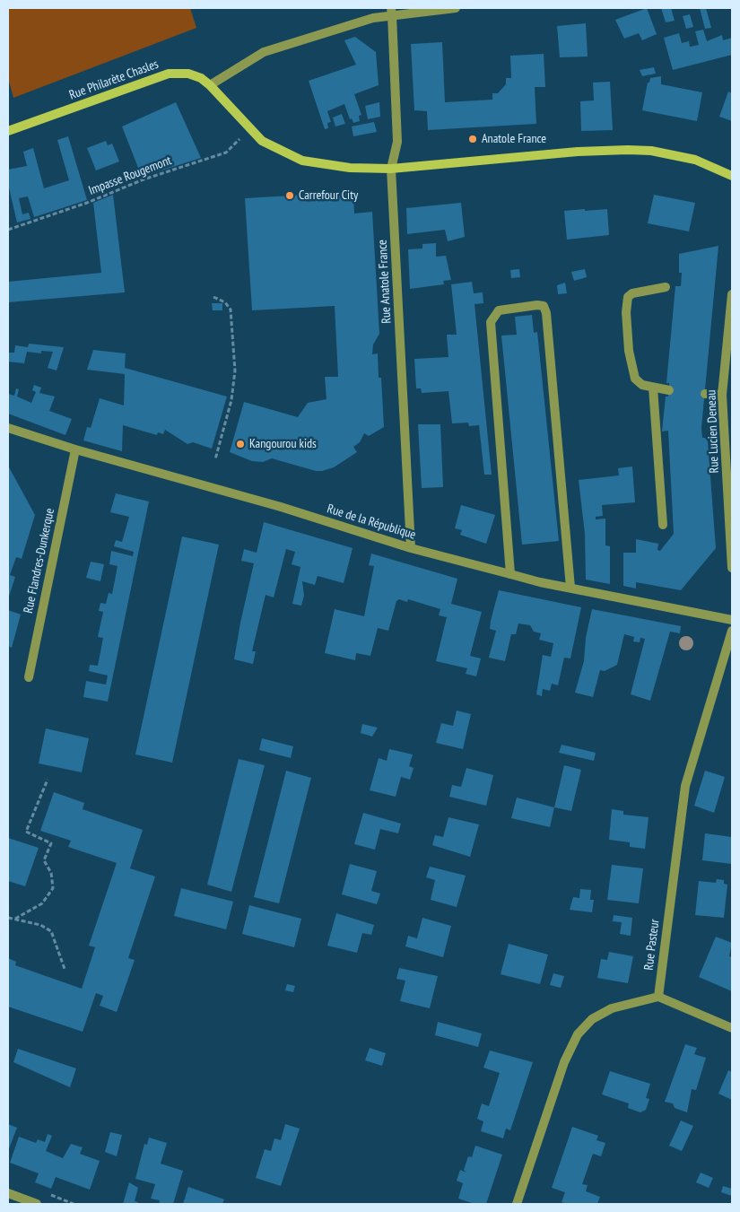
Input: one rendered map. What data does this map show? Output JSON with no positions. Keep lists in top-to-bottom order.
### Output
{
  "streets": {
    "street": [
      "Rue Philarète Chasles",
      "Rue Anatole France",
      "Rue Lucien Deneau",
      "Rue de la République",
      "Rue Flandres-Dunkerque",
      "Rue Pasteur"
    ],
    "path": ["Impasse Rougemont"]
  },
  "crossings": [
    ["Rue Philarète Chasles", "Impasse Rougemont"],
    ["Rue Philarète Chasles", "Rue Anatole France"],
    ["Rue Anatole France", "Rue de la République"],
    ["Rue de la République", "Rue Flandres-Dunkerque"]
  ],
  "places": ["Anatole France", "Carrefour City", "Kangourou kids"]
}
